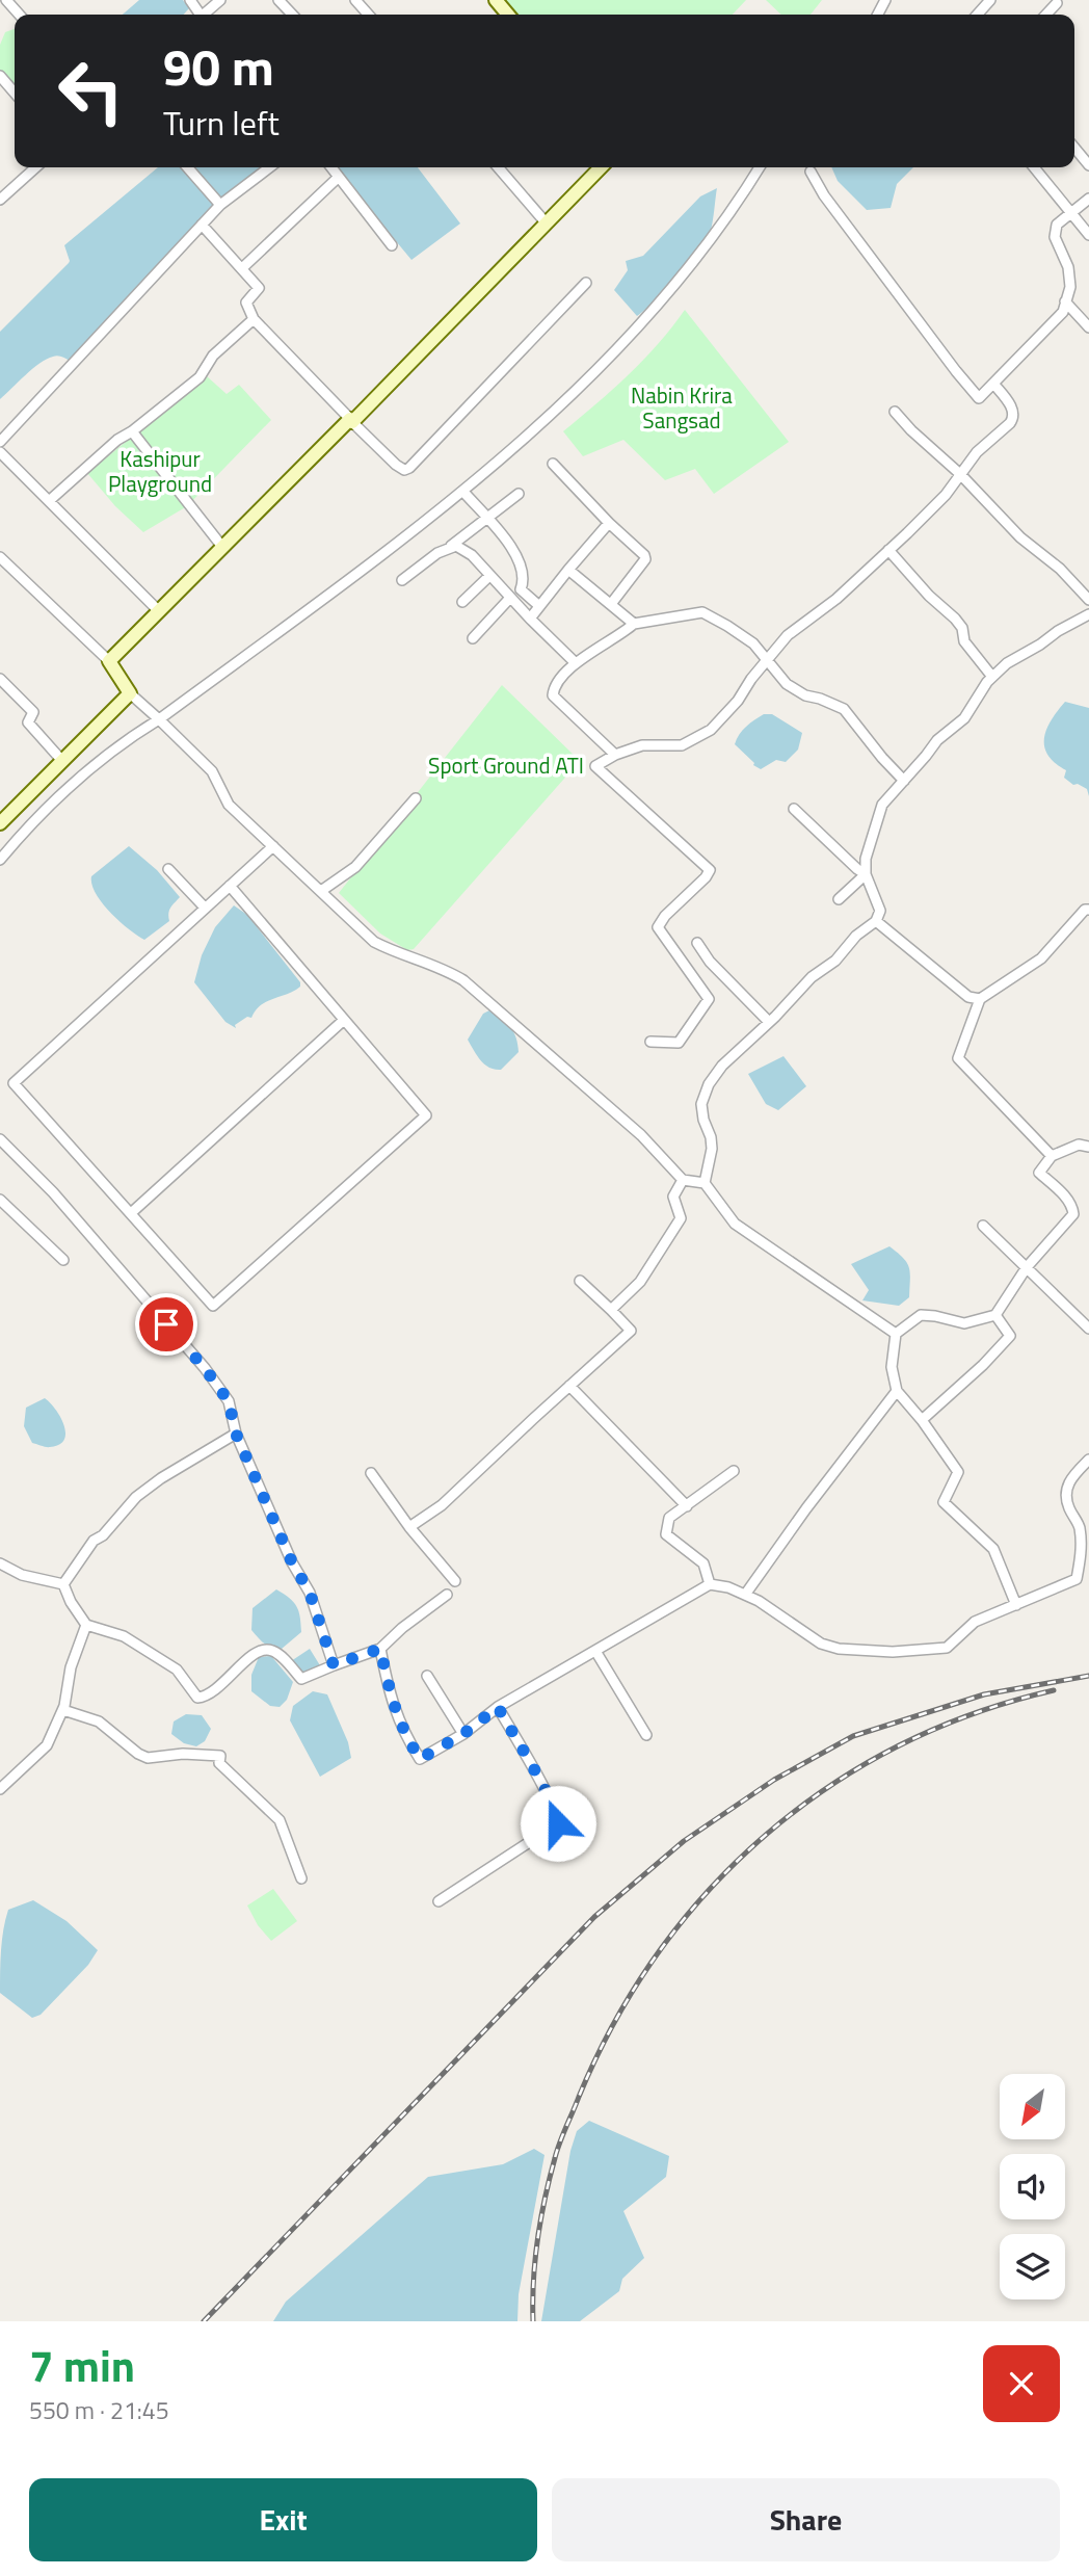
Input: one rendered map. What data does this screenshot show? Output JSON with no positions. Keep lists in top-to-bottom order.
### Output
{
  "parks": ["Nabin Krira Sangsad", "Kashipur Playground", "Sport Ground ATI"],
  "north": "bottom left",
  "page": {
    "turn": ["90 m", "Turn left"],
    "heading": ["7 min", "550 m · 21:45"],
    "buttons": ["Exit", "Share"]
  }
}
